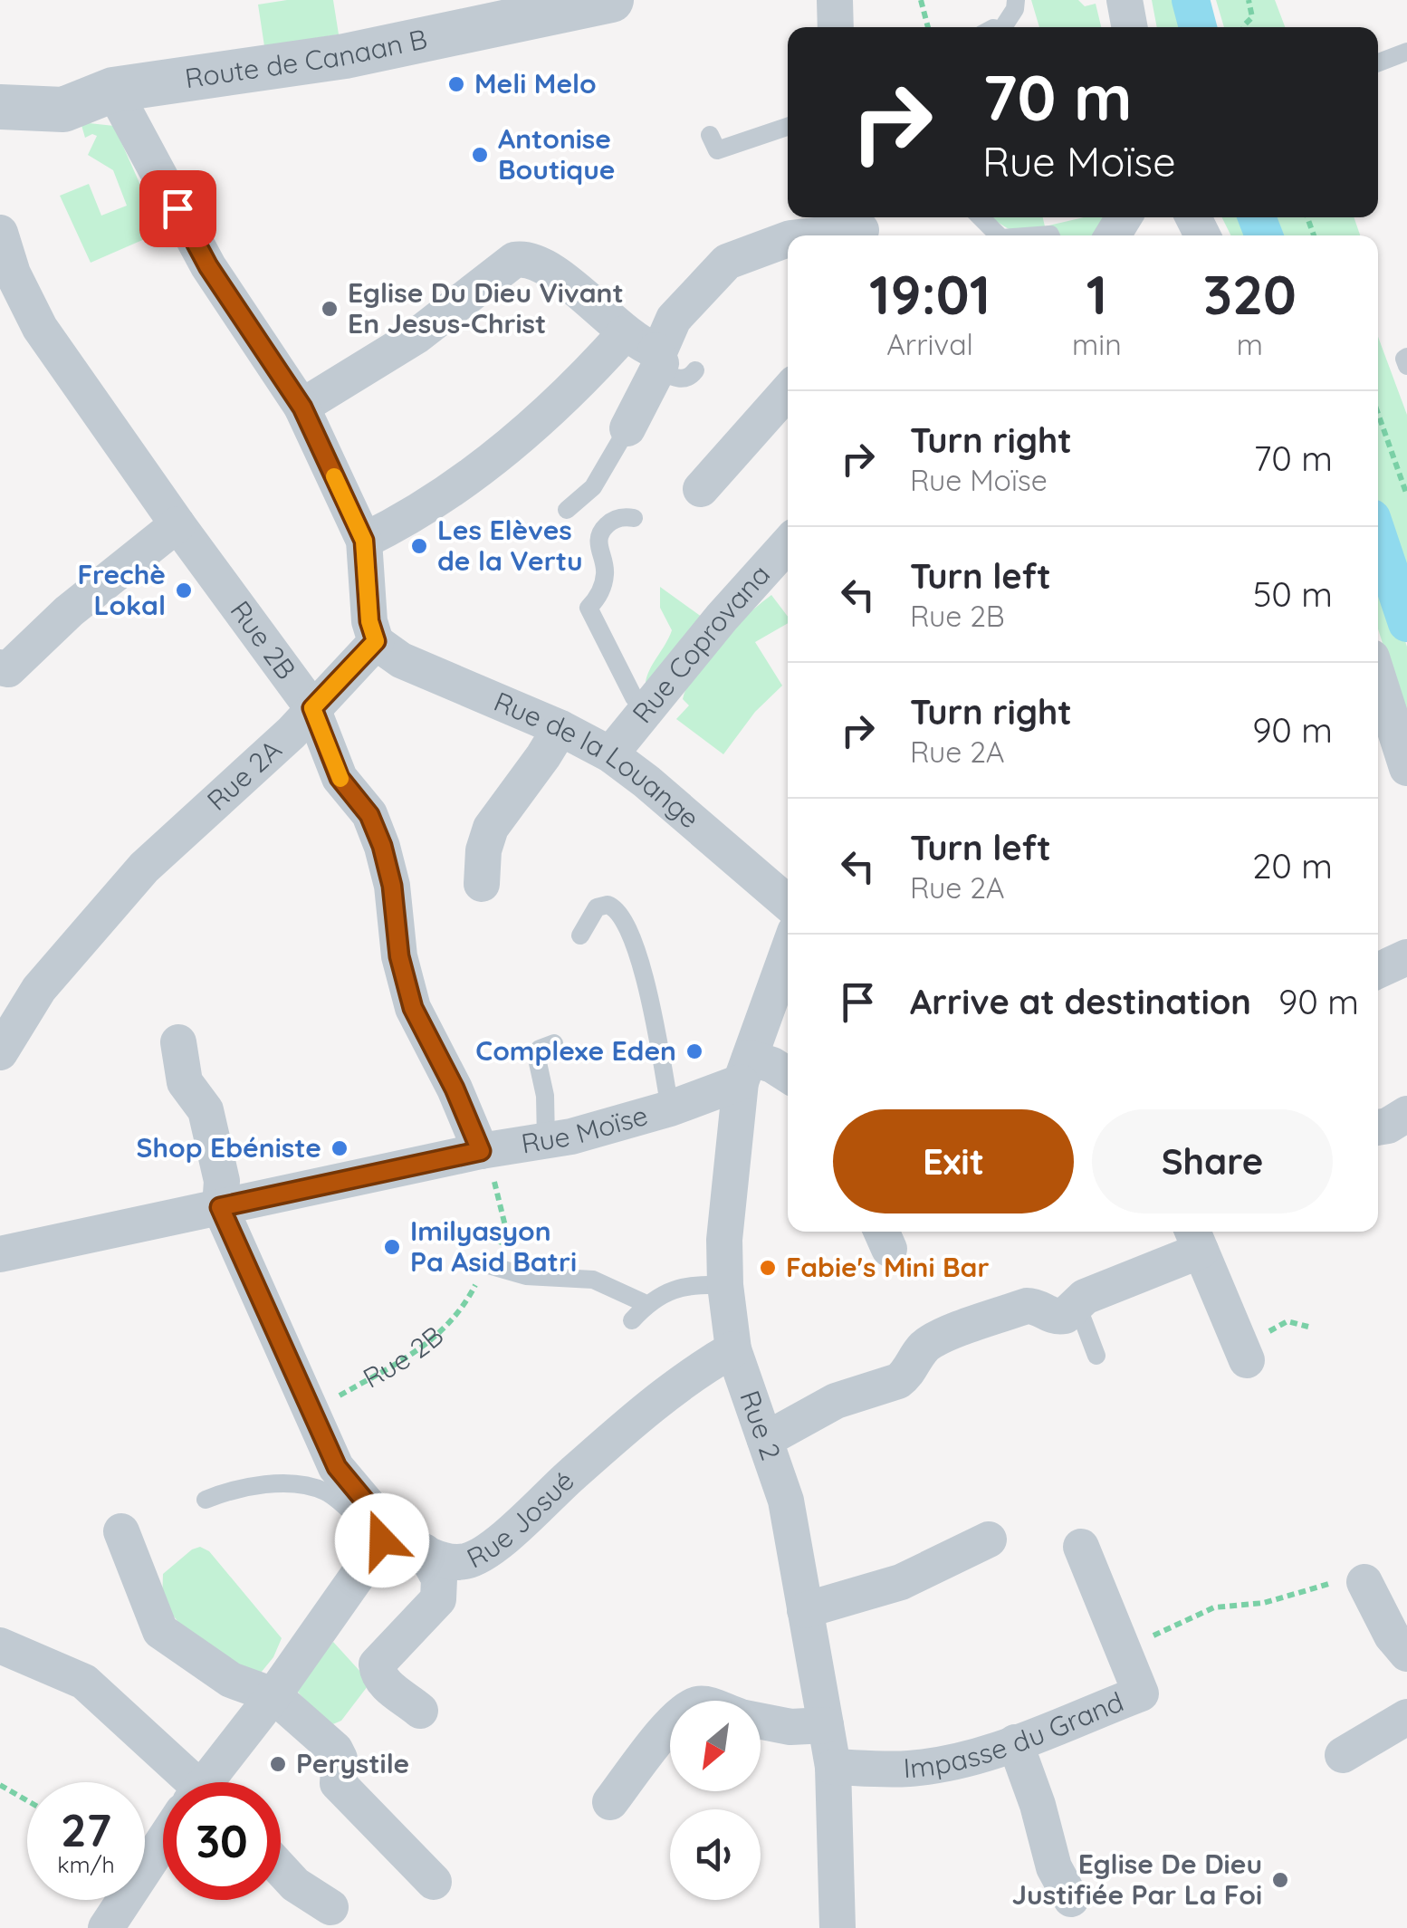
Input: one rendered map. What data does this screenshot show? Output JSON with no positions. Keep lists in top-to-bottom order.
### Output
{
  "streets": {
    "street": [
      "Route de Canaan B",
      "Rue 2B",
      "Rue Coprovana",
      "Rue de la Louange",
      "Rue 2A",
      "Rue Moïse",
      "Rue 2",
      "Rue Josué",
      "Impasse du Grand"
    ]
  },
  "crossings": [
    ["Rue 2B", "Rue 2A"],
    ["Rue 2B", "Rue Moïse"],
    ["Rue 2B", "Rue Josué"],
    ["Rue Coprovana", "Rue de la Louange"],
    ["Rue de la Louange", "Rue 2A"],
    ["Rue Moïse", "Rue 2"],
    ["Rue Moïse", "Rue Josué"],
    ["Rue 2", "Rue Josué"],
    ["Rue 2", "Impasse du Grand"]
  ],
  "places": [
    "Meli Melo",
    "Antonise Boutique",
    "Eglise Du Dieu Vivant En Jesus-Christ",
    "Les Elèves de la Vertu",
    "Frechè Lokal",
    "Complexe Eden",
    "Shop Ebéniste",
    "Imilyasyon Pa Asid Batri",
    "Fabie's Mini Bar",
    "Perystile",
    "Eglise De Dieu Justifiée Par La Foi"
  ],
  "north": "bottom left",
  "page": {
    "turn": ["70 m", "Rue Moïse"],
    "eta": [
      "19:01",
      "Arrival",
      "1",
      "min",
      "320",
      "m"
    ],
    "list": [
      {
        "name": "Turn right",
        "note": "Rue Moïse",
        "value": "70 m"
      },
      {
        "name": "Turn left",
        "note": "Rue 2B",
        "value": "50 m"
      },
      {
        "name": "Turn right",
        "note": "Rue 2A",
        "value": "90 m"
      },
      {
        "name": "Turn left",
        "note": "Rue 2A",
        "value": "20 m"
      },
      {
        "name": "Arrive at destination",
        "value": "90 m"
      }
    ],
    "buttons": ["Exit", "Share"],
    "speed": "27 km/h",
    "limit": "30"
  }
}
